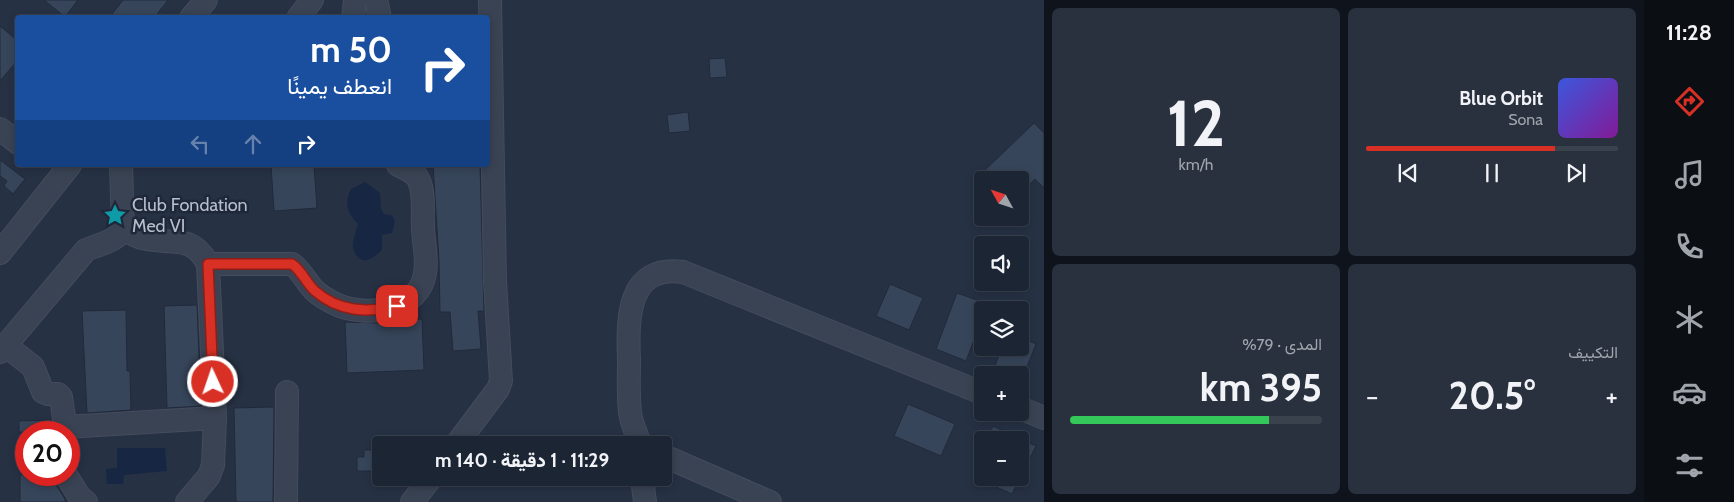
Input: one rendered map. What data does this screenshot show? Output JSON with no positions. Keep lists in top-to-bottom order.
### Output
{
  "places": {
    "place": ["Club Fondation Med VI"]
  },
  "north": "top left",
  "page": {
    "tabs": "11:28",
    "tile": [
      ["12", "km/h"],
      "التكييف",
      ["المدى · 79%", "395 km"]
    ],
    "turn": ["50 m", "انعطف يمينًا"],
    "song": ["Blue Orbit", "Sona"],
    "map_buttons": ["+", "−"],
    "heat": ["−", "20.5°", "+"],
    "limit": "20",
    "trip": "11:29 · 1 دقيقة · 140 m"
  }
}
